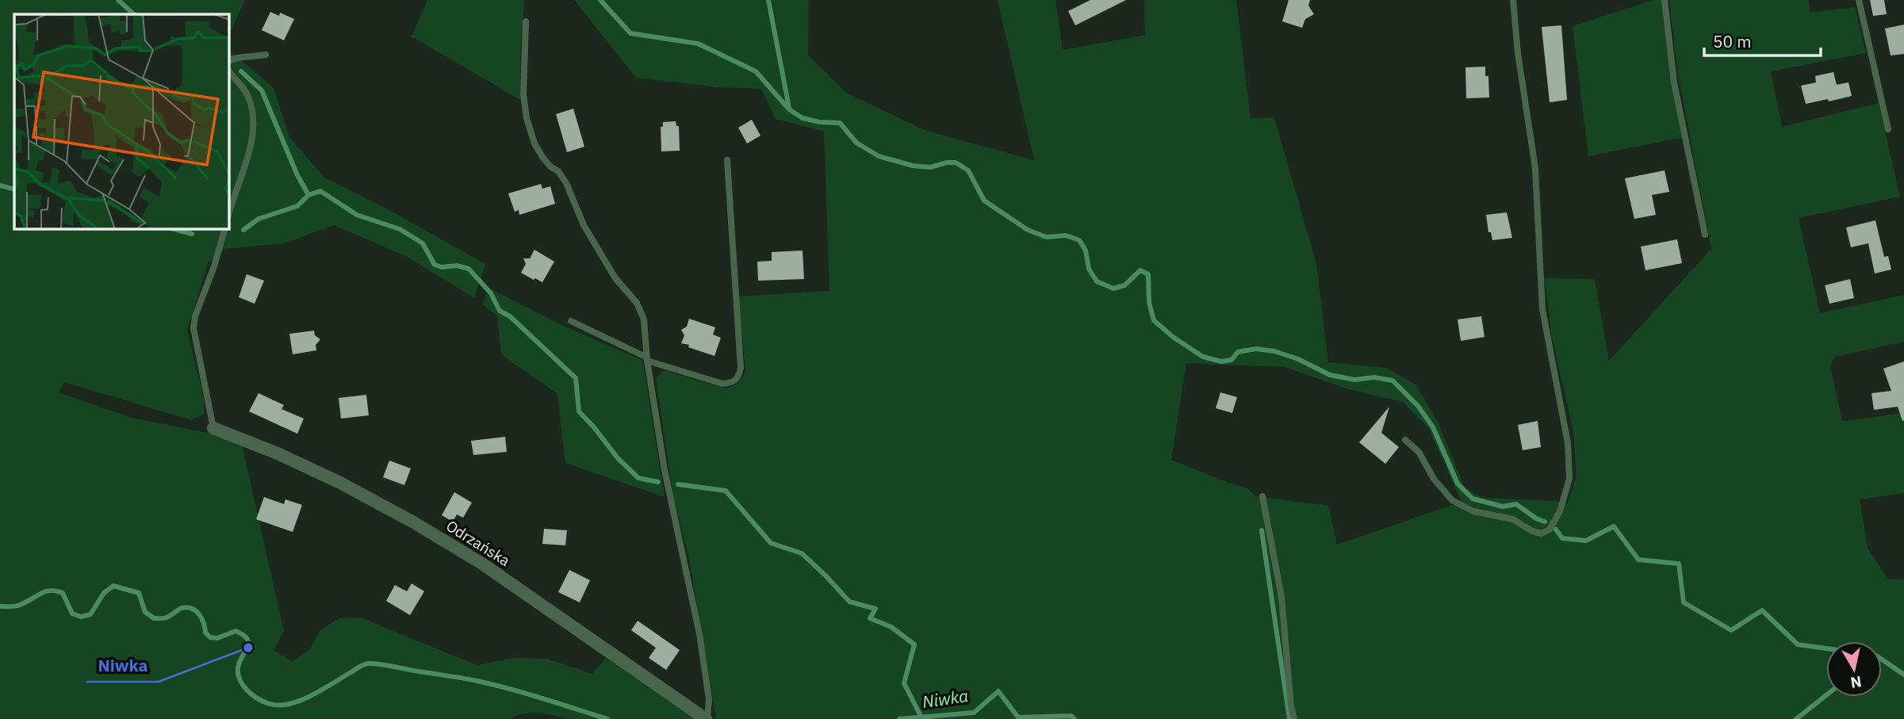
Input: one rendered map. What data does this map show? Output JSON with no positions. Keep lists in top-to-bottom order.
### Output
{
  "streets": {
    "street": ["Odrzańska"]
  },
  "water": ["Niwka"],
  "places": ["Niwka"],
  "scale_bar": "50 m",
  "north": "bottom"
}
